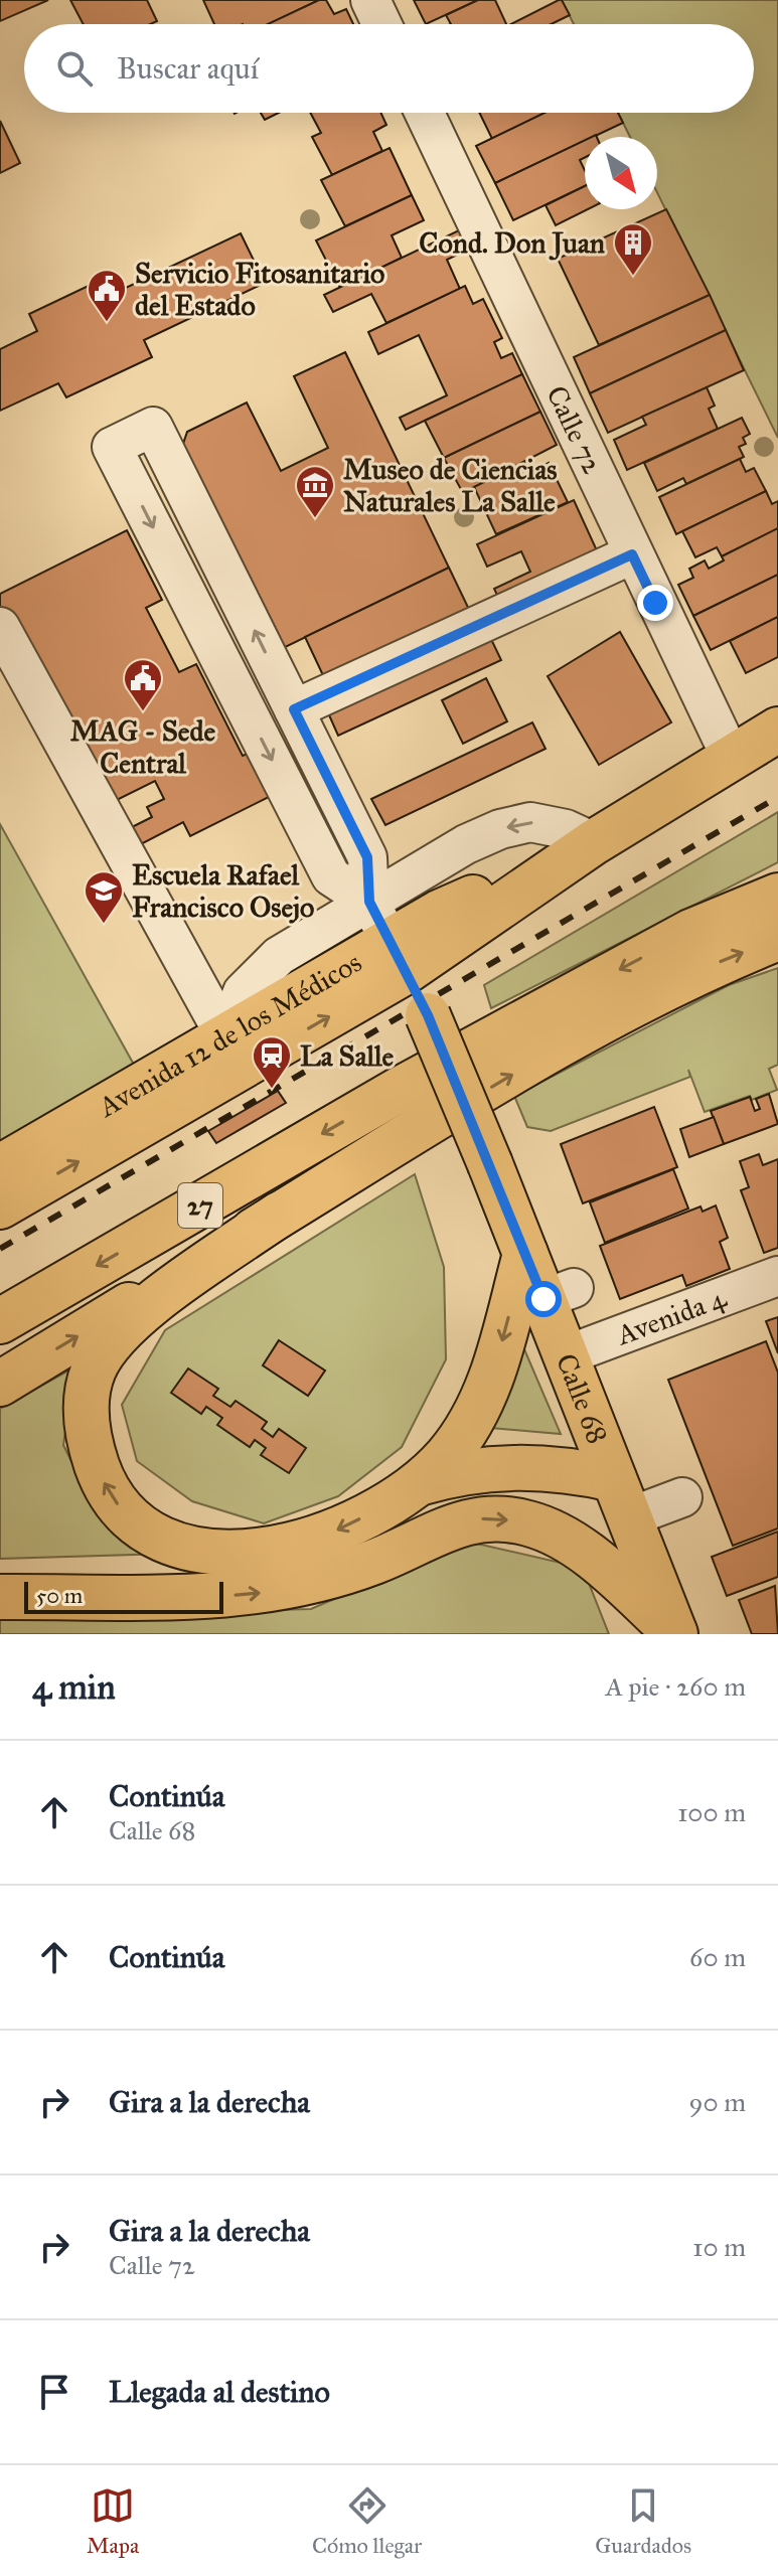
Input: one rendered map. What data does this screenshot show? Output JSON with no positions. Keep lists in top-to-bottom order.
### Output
{
  "streets": {
    "main road": ["Avenida 12 de los Médicos", "27", "Calle 68"],
    "street": ["Calle 72", "Avenida 4"]
  },
  "crossings": [
    ["Calle 72", "Avenida 12 de los Médicos"],
    ["Avenida 12 de los Médicos", "Calle 68"],
    ["Avenida 4", "Calle 68"]
  ],
  "places": {
    "building": ["Cond. Don Juan"],
    "public building": ["Servicio Fitosanitario del Estado", "MAG - Sede Central"],
    "museum": ["Museo de Ciencias Naturales La Salle"],
    "school or university": ["Escuela Rafael Francisco Osejo"],
    "station": ["La Salle"]
  },
  "scale_bar": "50 m",
  "north": "bottom right",
  "page": {
    "search": "Buscar aquí",
    "scale": "50 m",
    "heading": ["4 min", "A pie · 260 m"],
    "list": [
      ["Continúa", "Calle 68", "100 m"],
      ["Continúa", "60 m"],
      ["Gira a la derecha", "90 m"],
      ["Gira a la derecha", "Calle 72", "10 m"],
      "Llegada al destino"
    ],
    "nav": ["Mapa", "Cómo llegar", "Guardados"]
  }
}
